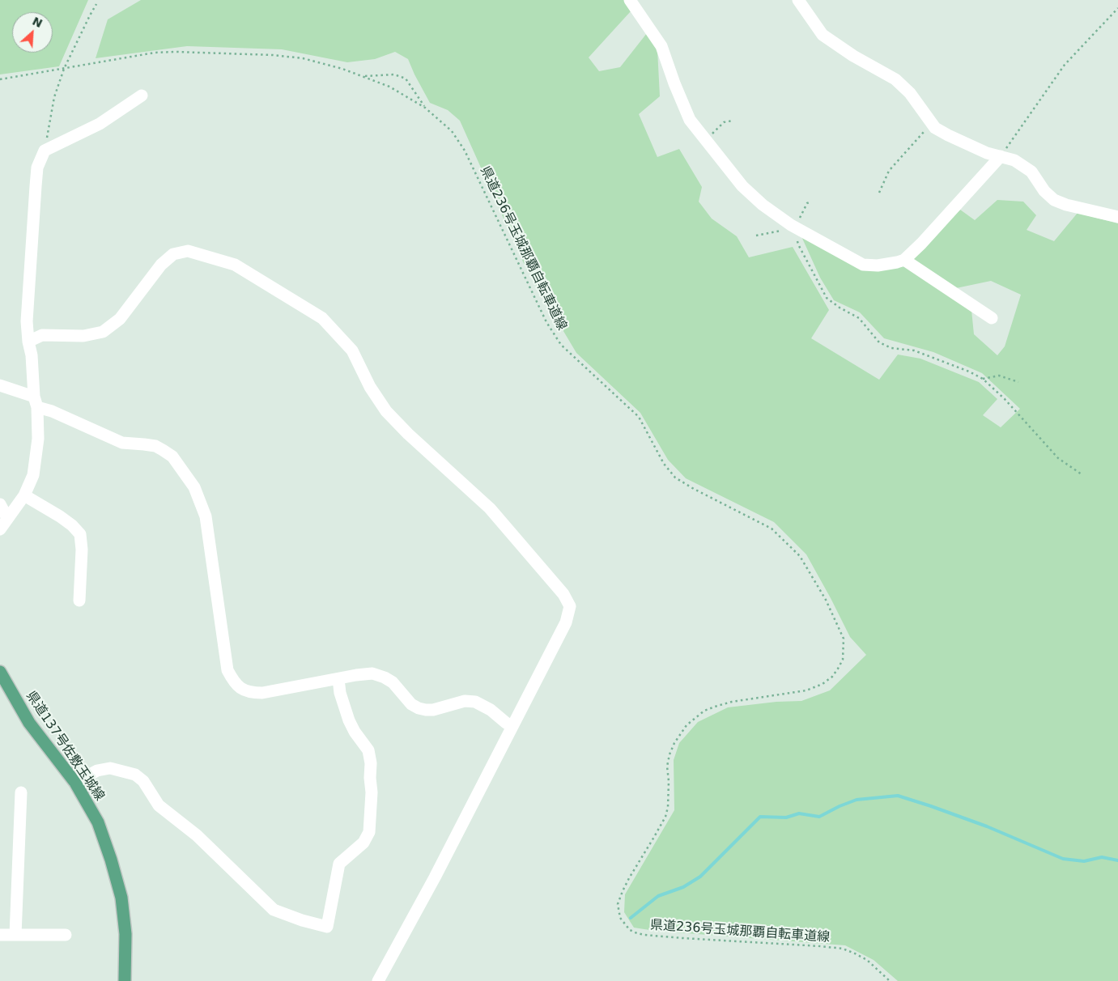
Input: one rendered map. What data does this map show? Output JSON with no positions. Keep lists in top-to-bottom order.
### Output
{
  "streets": {
    "main road": ["県道137号佐敷玉城線"],
    "path": ["県道236号玉城那覇自転車道線"]
  },
  "north": "top right"
}
